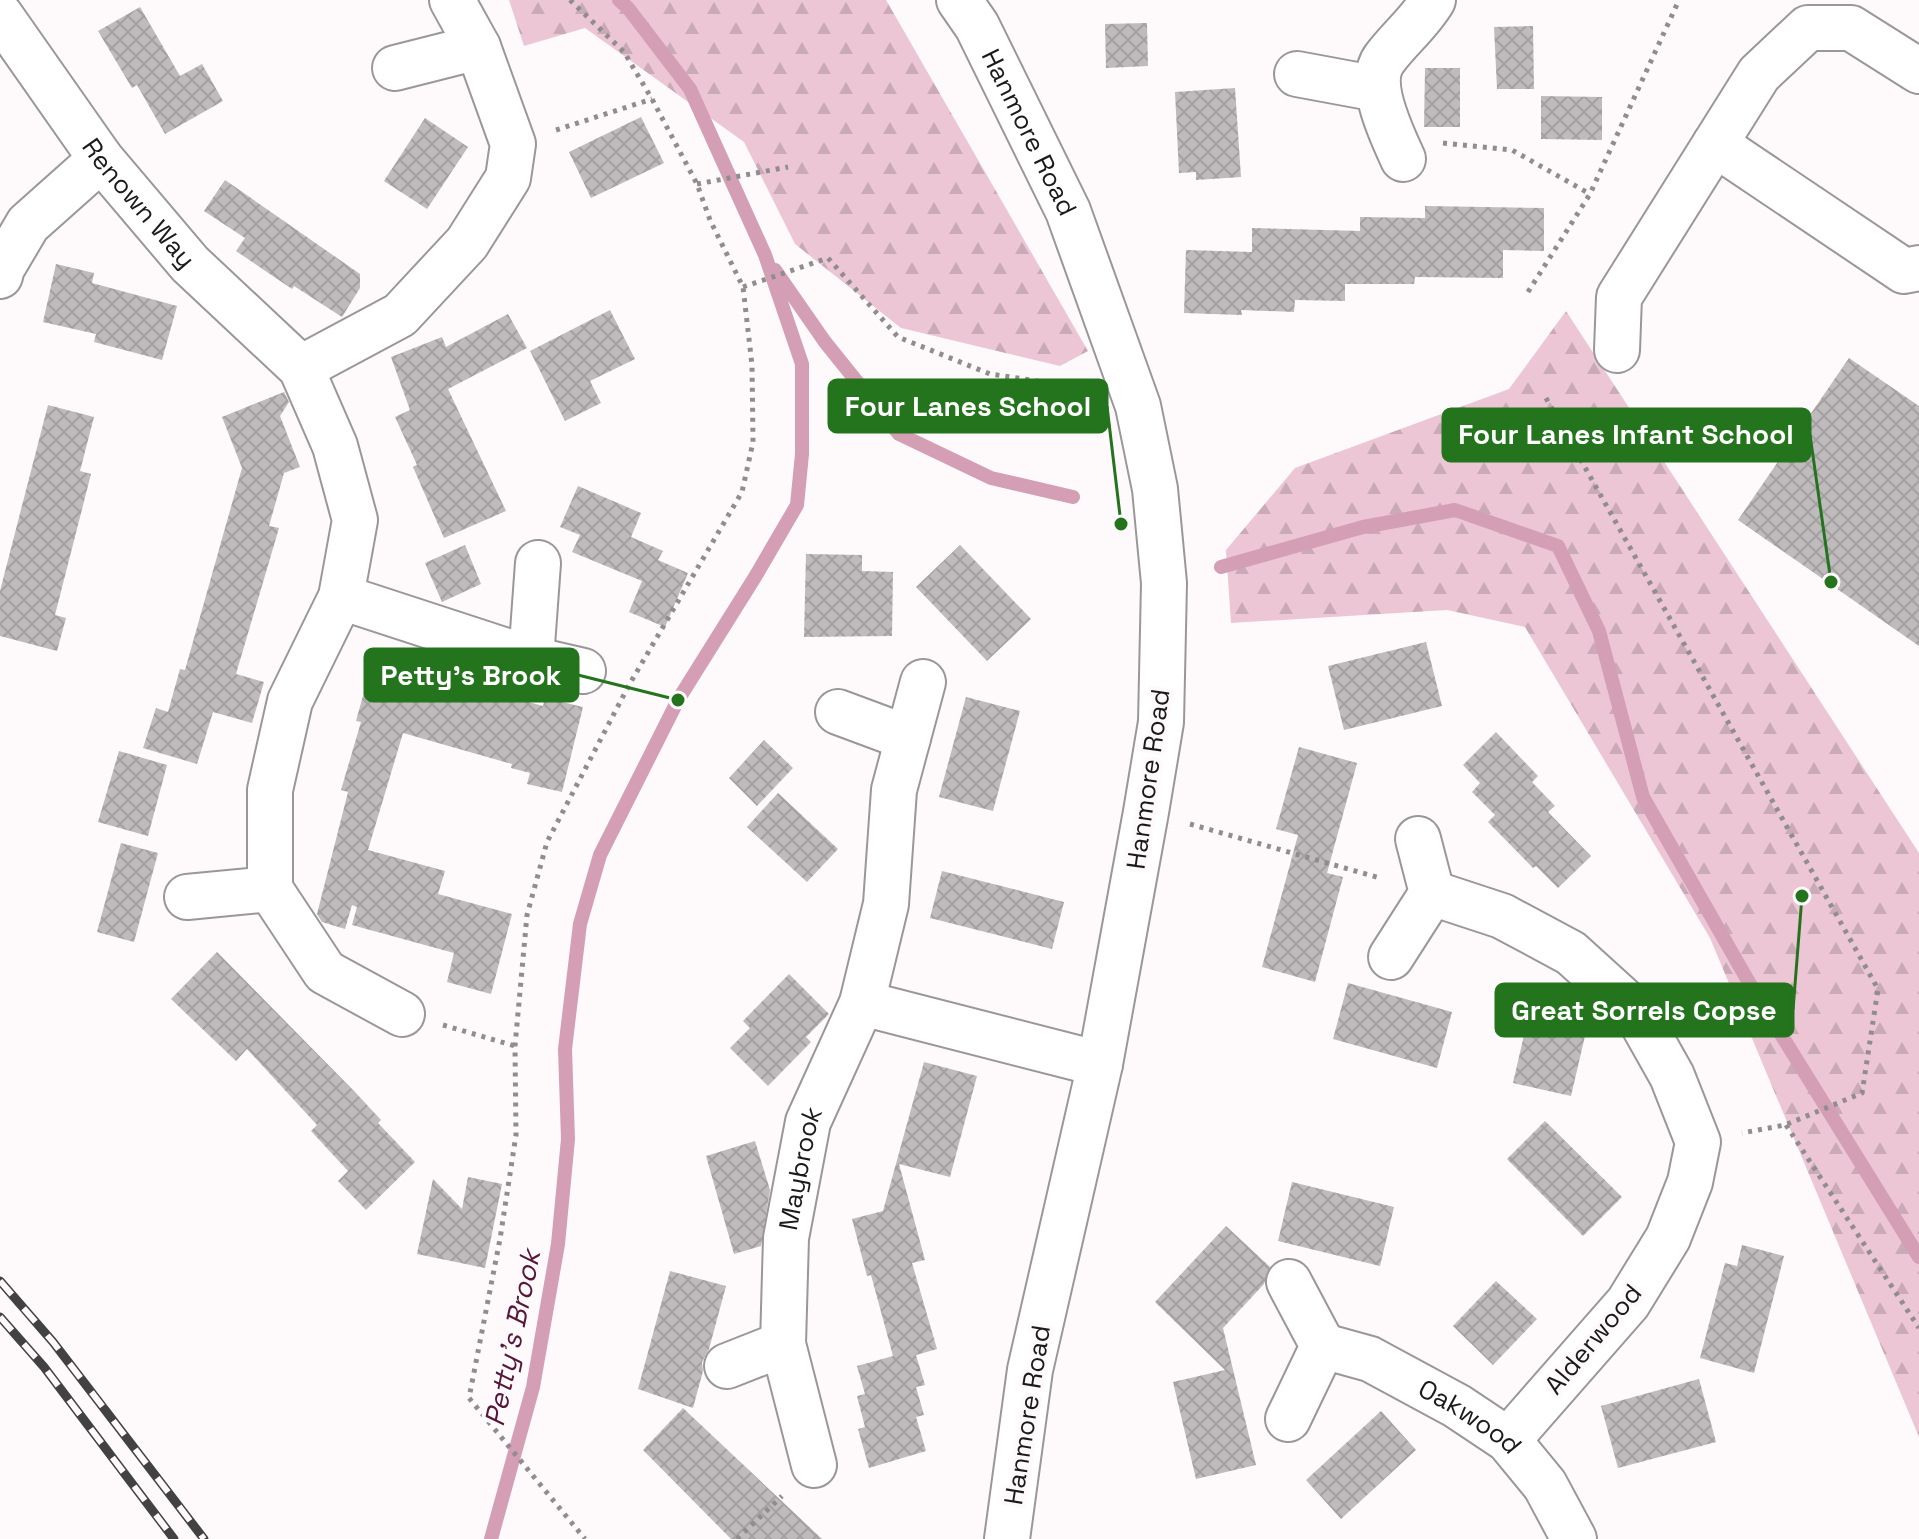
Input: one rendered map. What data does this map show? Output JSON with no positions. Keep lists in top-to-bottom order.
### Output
{
  "streets": {
    "street": [
      "Hanmore Road",
      "Renown Way",
      "Maybrook",
      "Alderwood",
      "Oakwood"
    ]
  },
  "crossings": [
    ["Alderwood", "Oakwood"]
  ],
  "water": ["Petty's Brook"],
  "places": [
    "Four Lanes School",
    "Four Lanes Infant School",
    "Petty's Brook",
    "Great Sorrels Copse"
  ]
}
